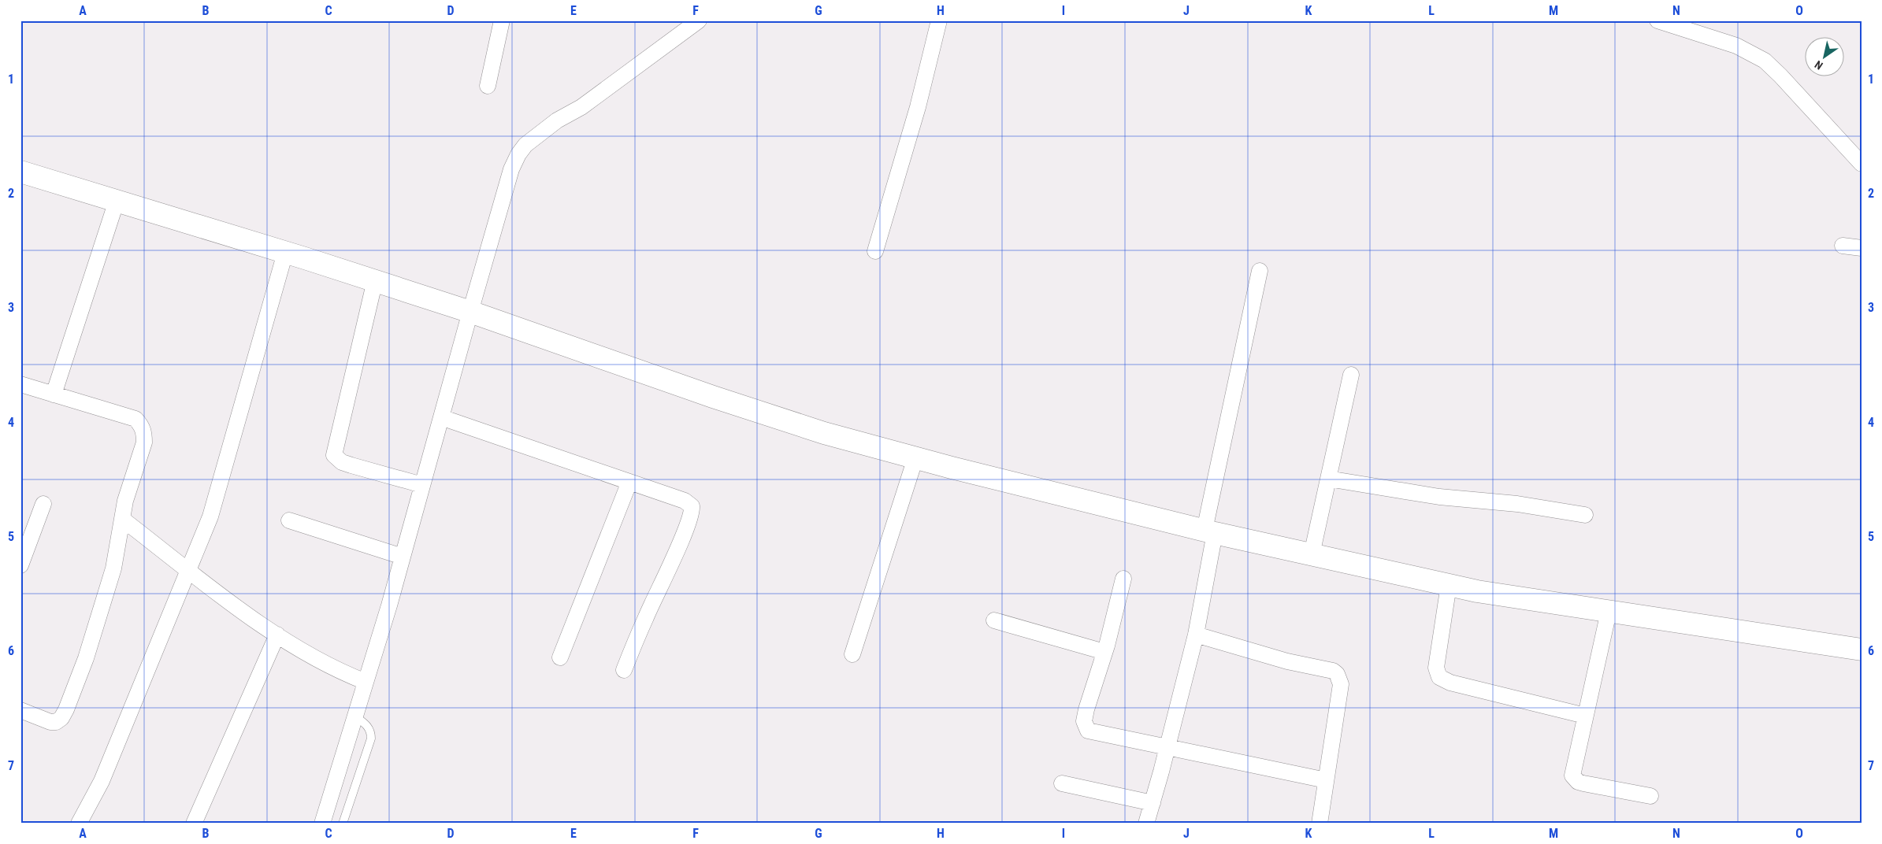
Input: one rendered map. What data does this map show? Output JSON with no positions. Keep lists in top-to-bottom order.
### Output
{
  "north": "bottom left",
  "grid": {
    "columns": [
      "A",
      "B",
      "C",
      "D",
      "E",
      "F",
      "G",
      "H",
      "I",
      "J",
      "K",
      "L",
      "M",
      "N",
      "O"
    ],
    "rows": [
      "1",
      "2",
      "3",
      "4",
      "5",
      "6",
      "7"
    ]
  }
}
